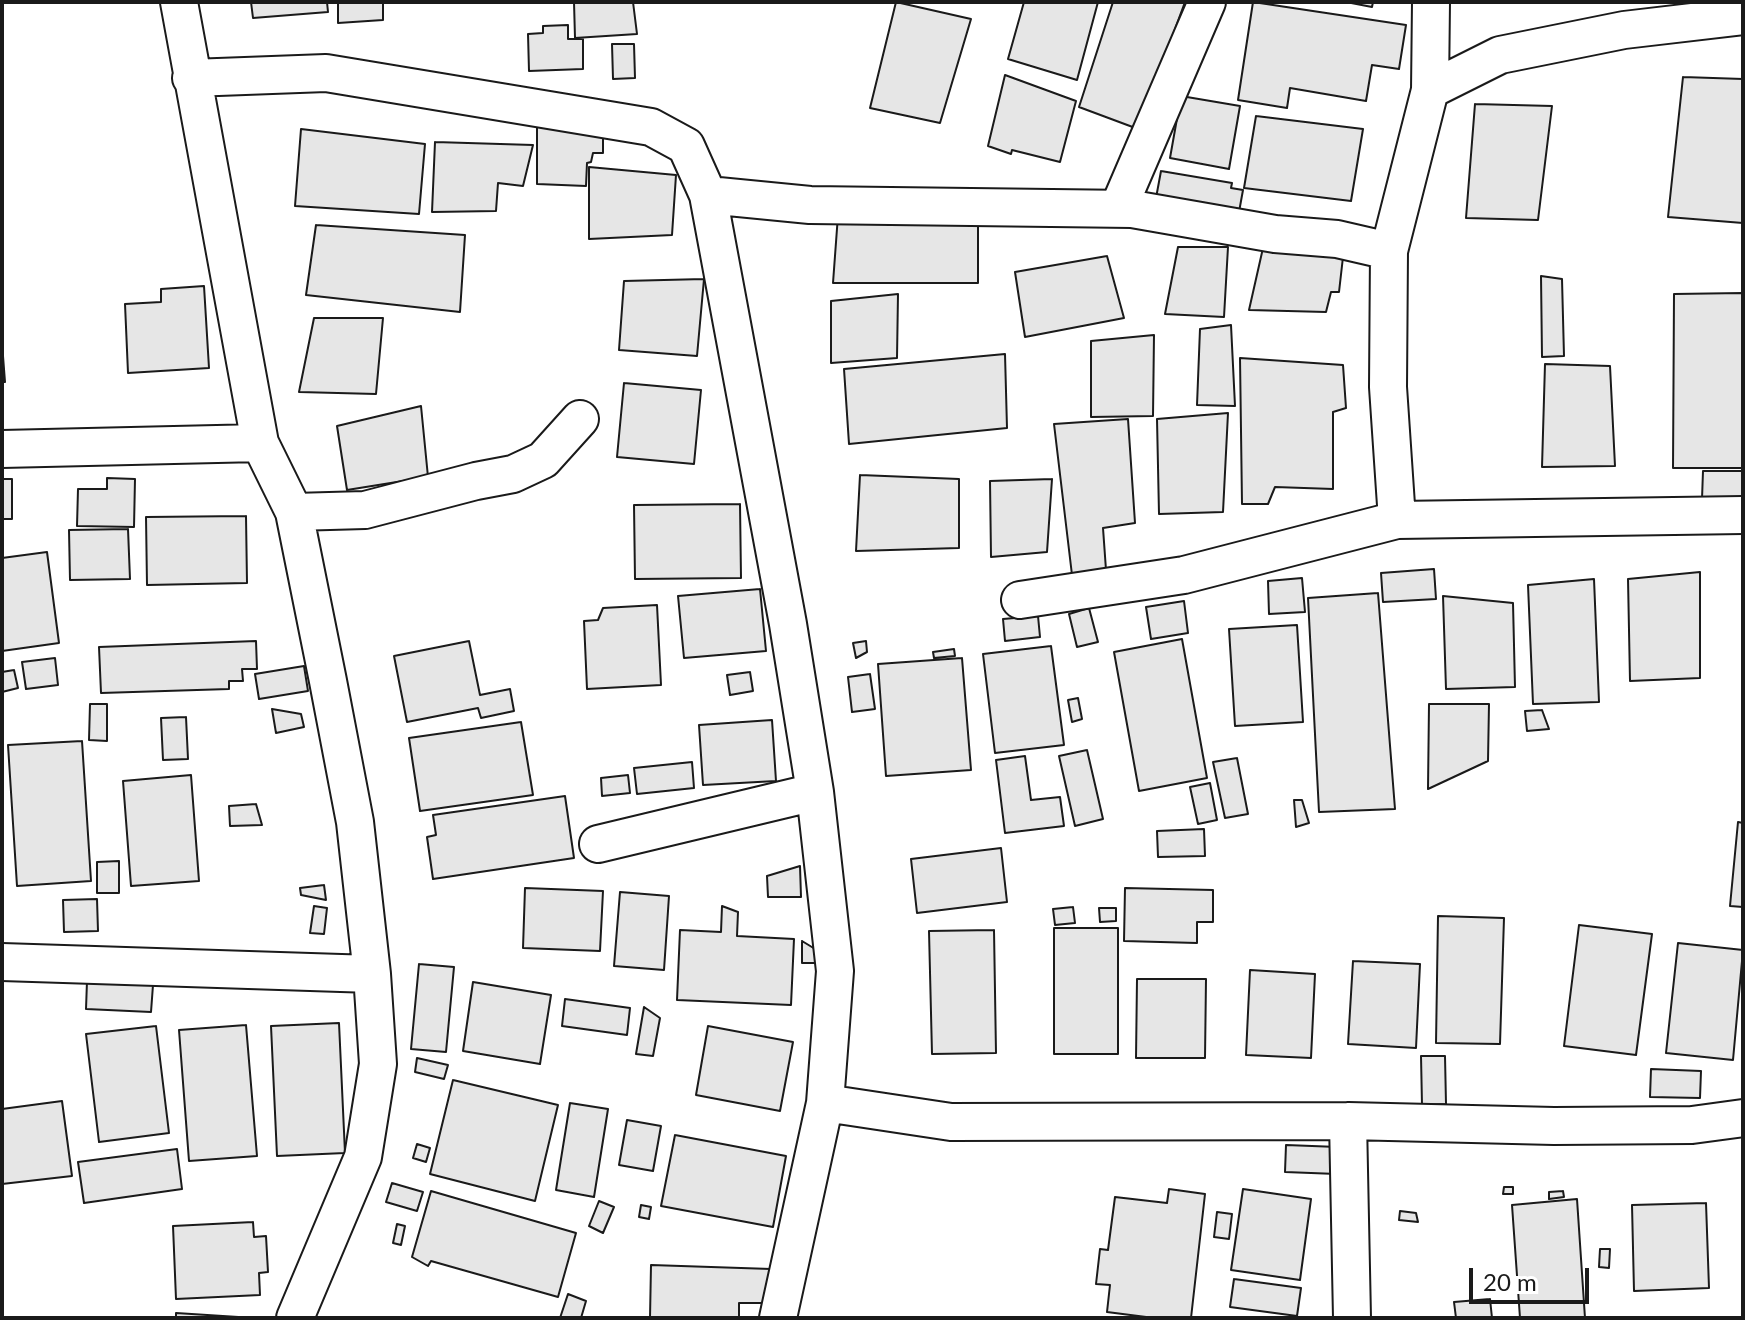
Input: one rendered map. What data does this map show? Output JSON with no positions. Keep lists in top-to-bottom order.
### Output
{
  "scale_bar": "20 m"
}
